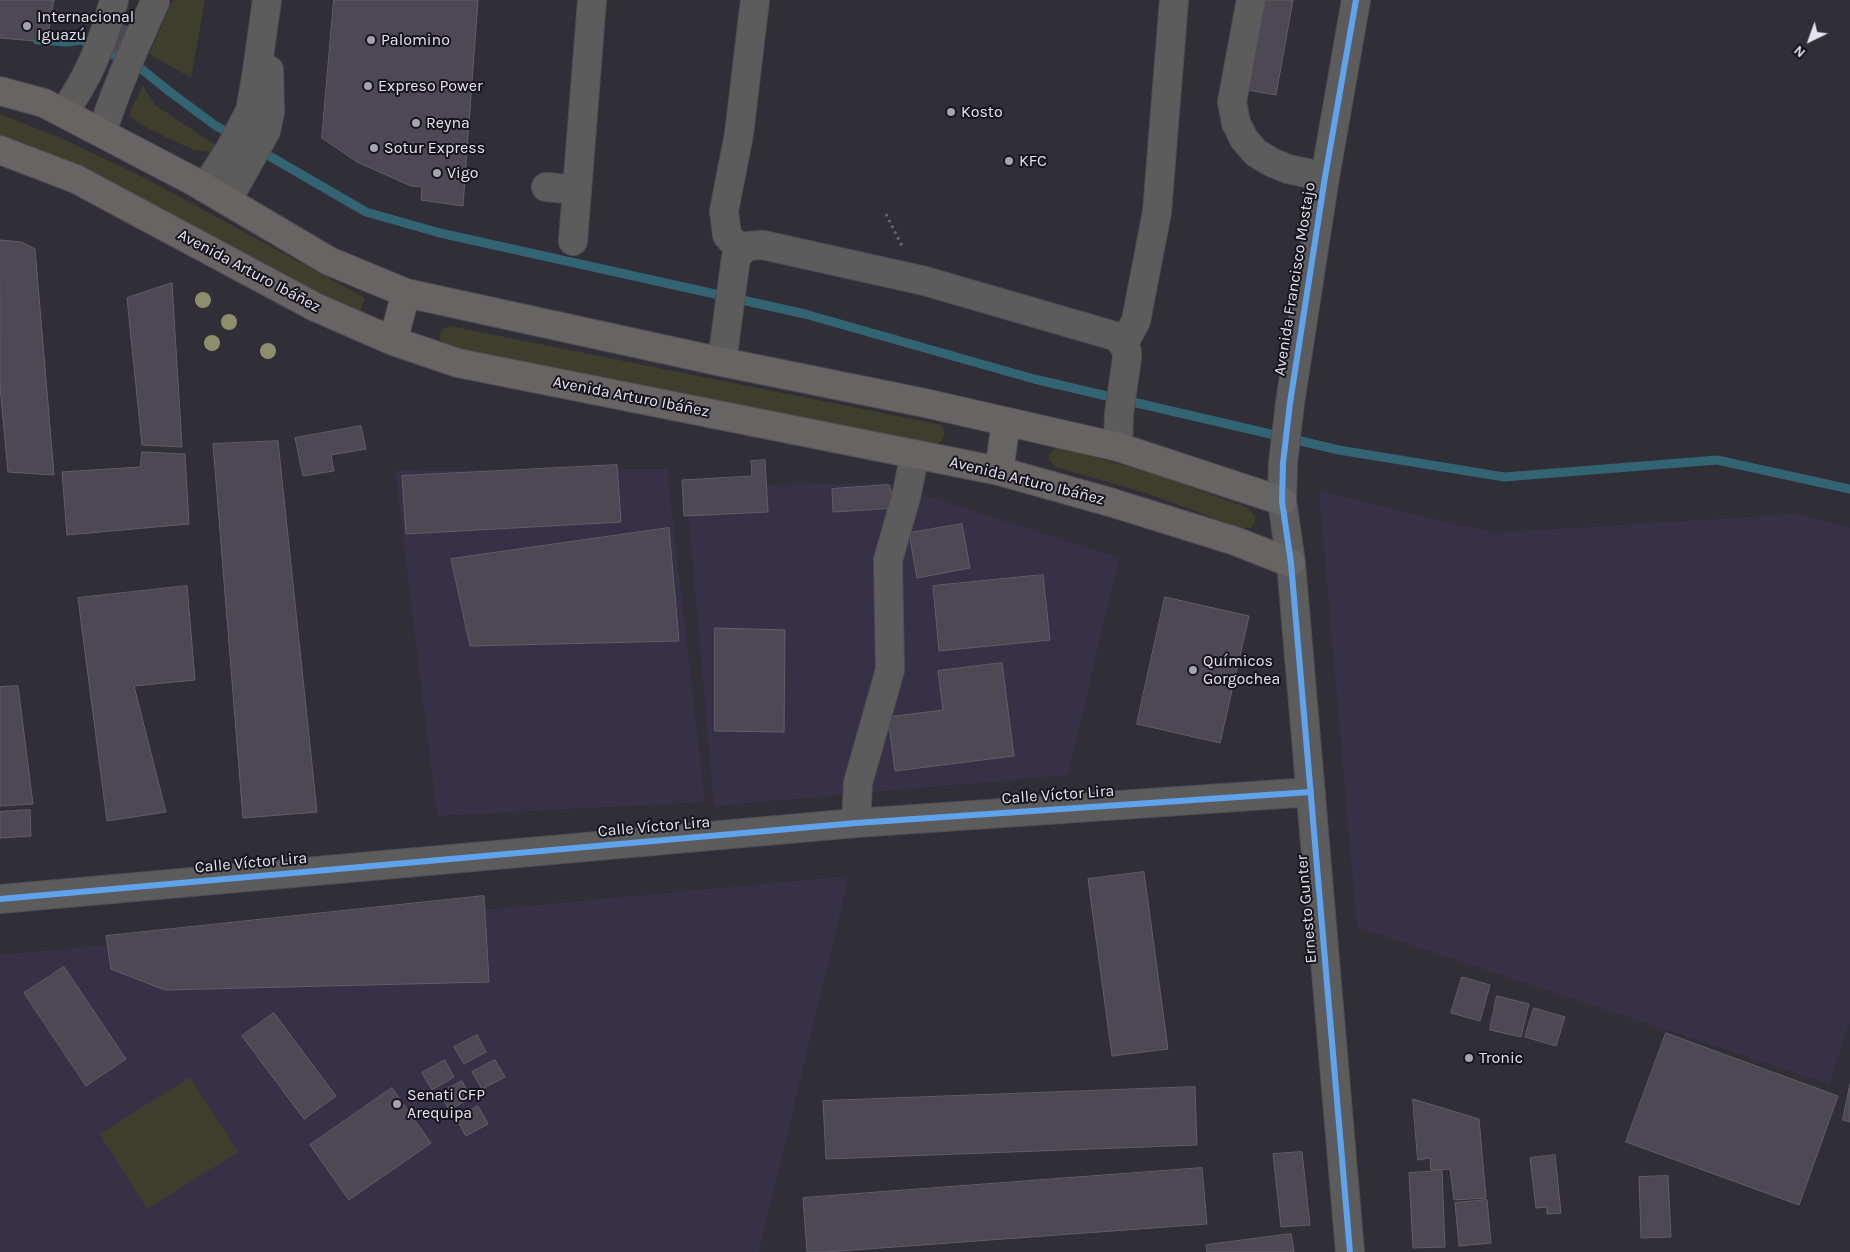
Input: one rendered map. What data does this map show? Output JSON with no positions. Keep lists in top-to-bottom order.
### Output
{
  "streets": {
    "main road": ["Avenida Arturo Ibáñez"],
    "street": ["Avenida Francisco Mostajo", "Calle Víctor Lira", "Ernesto Gunter"]
  },
  "crossings": [
    ["Avenida Arturo Ibáñez", "Avenida Francisco Mostajo"],
    ["Avenida Arturo Ibáñez", "Ernesto Gunter"],
    ["Avenida Francisco Mostajo", "Ernesto Gunter"],
    ["Calle Víctor Lira", "Ernesto Gunter"]
  ],
  "places": [
    "Internacional Iguazú",
    "Palomino",
    "Expreso Power",
    "Kosto",
    "Reyna",
    "Sotur Express",
    "KFC",
    "Vigo",
    "Químicos Gorgochea",
    "Tronic",
    "Senati CFP Arequipa"
  ],
  "north": "bottom left"
}
